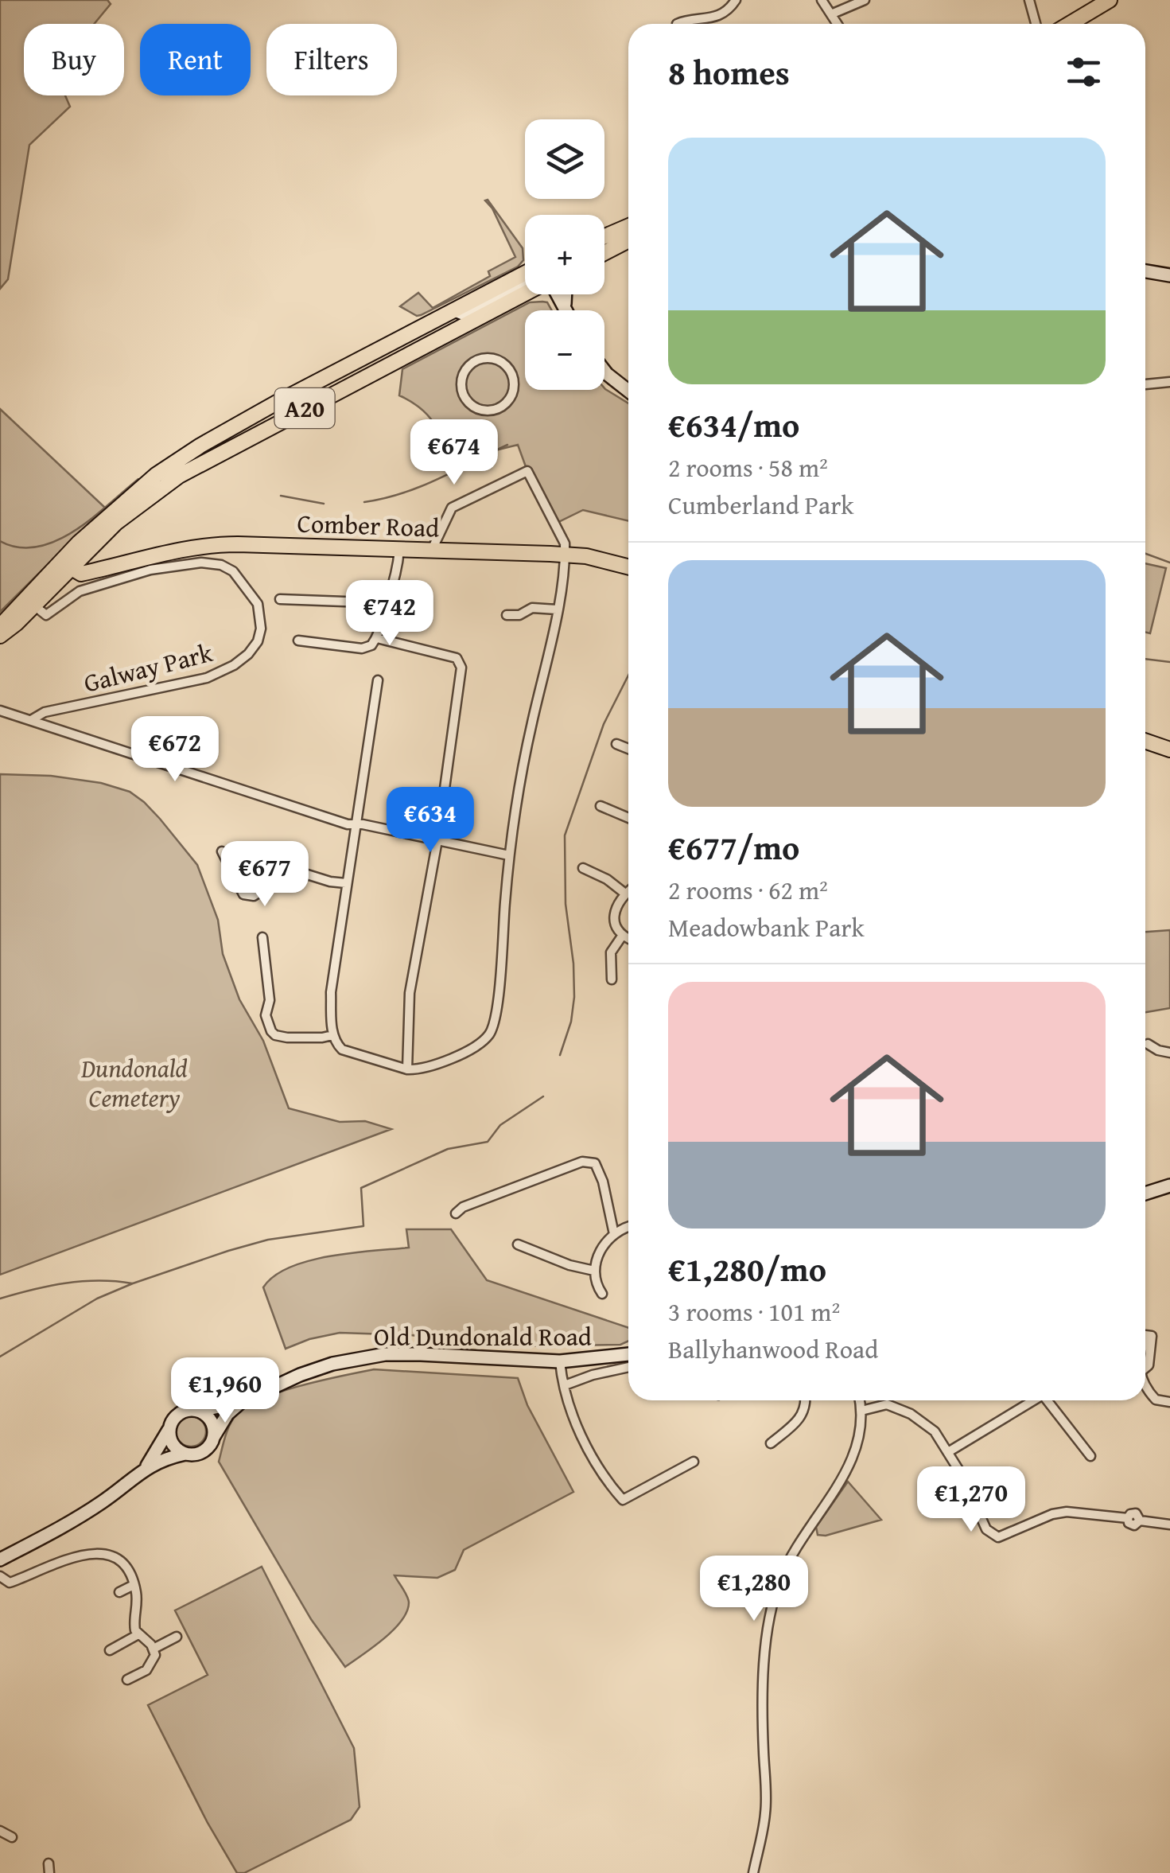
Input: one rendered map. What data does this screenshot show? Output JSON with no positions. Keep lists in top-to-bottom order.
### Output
{
  "streets": {
    "highway": ["A20", "Comber Road"],
    "street": ["Galway Park", "Old Dundonald Road"]
  },
  "crossings": [
    ["A20", "Comber Road"],
    ["A20", "Galway Park"]
  ],
  "parks": ["Dundonald Cemetery"],
  "page": {
    "chip": ["Buy", "Rent", "Filters"],
    "heading": "8 homes",
    "map_buttons": ["+", "−"],
    "list": [
      {
        "name": "€634/mo",
        "note": "2 rooms · 58 m² · Cumberland Park"
      },
      {
        "name": "€677/mo",
        "note": "2 rooms · 62 m² · Meadowbank Park"
      },
      {
        "name": "€1,280/mo",
        "note": "3 rooms · 101 m² · Ballyhanwood Road"
      }
    ],
    "price": [
      "€674",
      "€742",
      "€672",
      "€634",
      "€677",
      "€1,960",
      "€1,270",
      "€1,280"
    ]
  }
}
